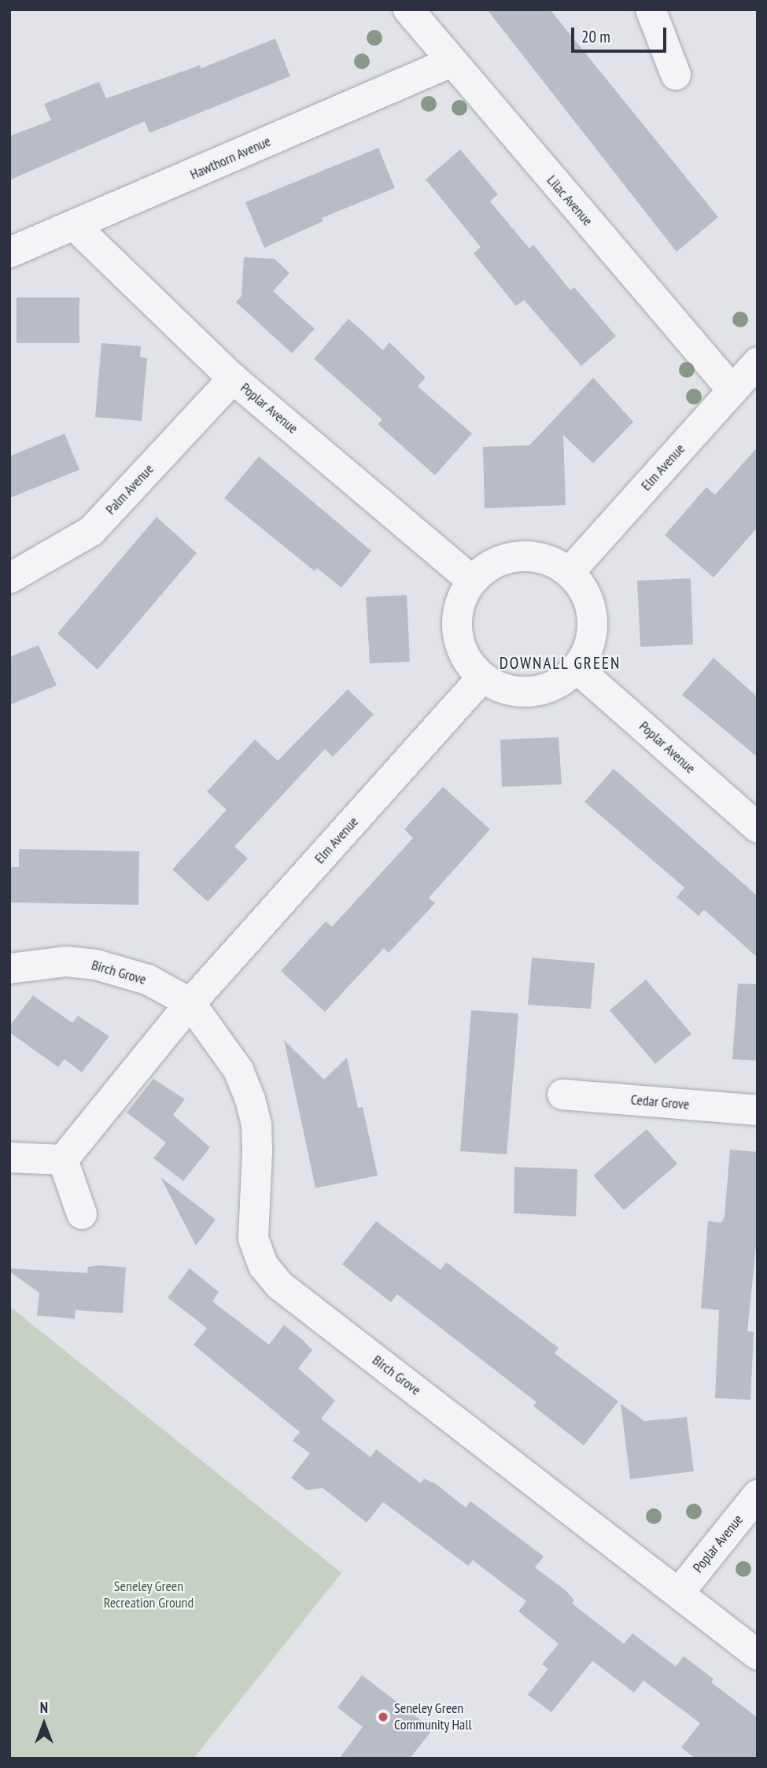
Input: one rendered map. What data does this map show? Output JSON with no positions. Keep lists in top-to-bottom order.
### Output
{
  "streets": {
    "street": [
      "Hawthorn Avenue",
      "Lilac Avenue",
      "Poplar Avenue",
      "Elm Avenue",
      "Palm Avenue",
      "Birch Grove",
      "Cedar Grove"
    ]
  },
  "crossings": [
    ["Hawthorn Avenue", "Lilac Avenue"],
    ["Hawthorn Avenue", "Poplar Avenue"],
    ["Lilac Avenue", "Elm Avenue"],
    ["Poplar Avenue", "Elm Avenue"],
    ["Poplar Avenue", "Palm Avenue"],
    ["Poplar Avenue", "Birch Grove"],
    ["Elm Avenue", "Birch Grove"]
  ],
  "districts": ["DOWNALL GREEN"],
  "parks": ["Seneley Green Recreation Ground"],
  "places": ["Seneley Green Community Hall"],
  "scale_bar": "20 m",
  "north": "top"
}
